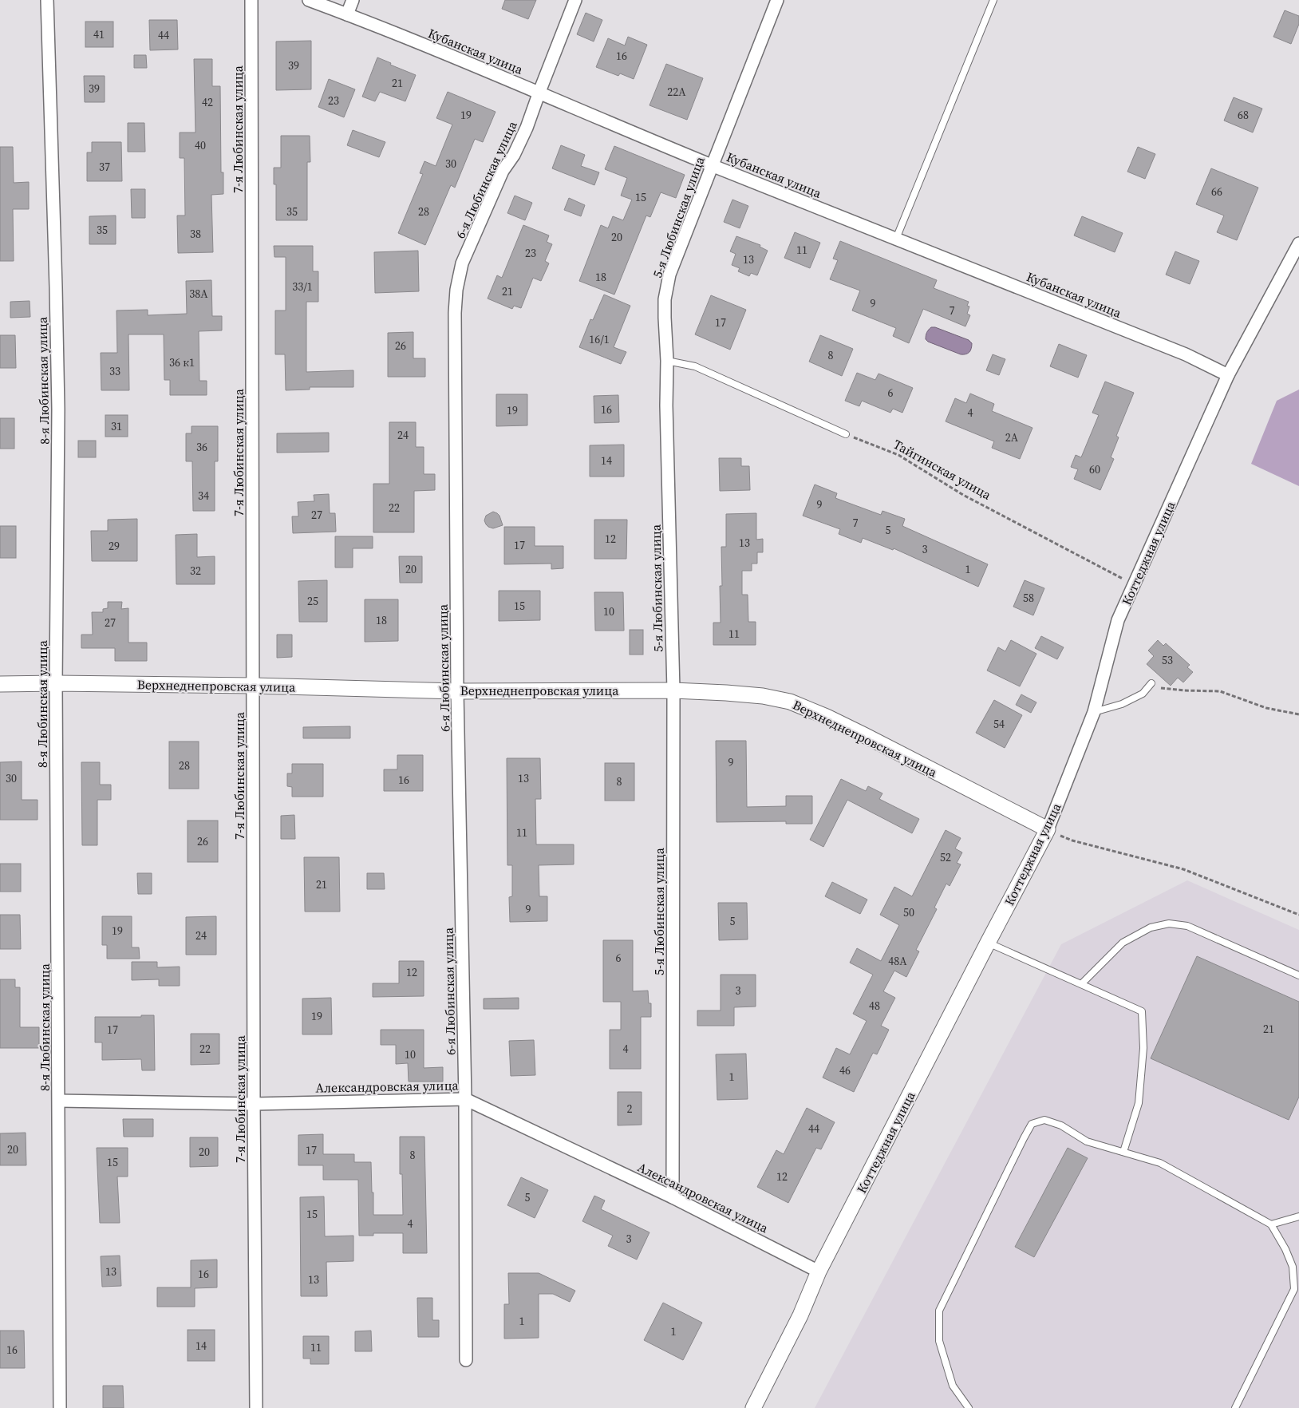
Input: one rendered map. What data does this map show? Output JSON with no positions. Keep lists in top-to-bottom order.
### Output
{
  "streets": {
    "street": [
      "Кубанская улица",
      "7-я Любинская улица",
      "6-я Любинская улица",
      "5-я Любинская улица",
      "8-я Любинская улица",
      "Коттеджная улица",
      "Верхнеднепровская улица",
      "Александровская улица"
    ],
    "path": ["Тайгинская улица"]
  },
  "crossings": [
    ["Кубанская улица", "6-я Любинская улица"],
    ["Кубанская улица", "5-я Любинская улица"],
    ["Кубанская улица", "Коттеджная улица"],
    ["7-я Любинская улица", "Верхнеднепровская улица"],
    ["7-я Любинская улица", "Александровская улица"],
    ["6-я Любинская улица", "Верхнеднепровская улица"],
    ["6-я Любинская улица", "Александровская улица"],
    ["5-я Любинская улица", "Верхнеднепровская улица"],
    ["5-я Любинская улица", "Александровская улица"],
    ["8-я Любинская улица", "Верхнеднепровская улица"],
    ["8-я Любинская улица", "Александровская улица"],
    ["Тайгинская улица", "Коттеджная улица"],
    ["Коттеджная улица", "Верхнеднепровская улица"],
    ["Коттеджная улица", "Александровская улица"]
  ],
  "house_numbers": [
    "41",
    "44",
    "16",
    "39",
    "21",
    "39",
    "22А",
    "23",
    "42",
    "19",
    "68",
    "40",
    "30",
    "37",
    "66",
    "15",
    "35",
    "28",
    "35",
    "38",
    "20",
    "11",
    "23",
    "13",
    "18",
    "33/1",
    "21",
    "38А",
    "9",
    "7",
    "17",
    "16/1",
    "26",
    "8",
    "36 к1",
    "33",
    "6",
    "16",
    "19",
    "4",
    "31",
    "24",
    "2А",
    "36",
    "14",
    "60",
    "34",
    "9",
    "22",
    "27",
    "7",
    "5",
    "12",
    "13",
    "17",
    "29",
    "3",
    "20",
    "1",
    "32",
    "58",
    "25",
    "15",
    "10",
    "18",
    "27",
    "11",
    "53",
    "54",
    "9",
    "28",
    "30",
    "13",
    "16",
    "8",
    "11",
    "26",
    "52",
    "21",
    "9",
    "50",
    "5",
    "19",
    "24",
    "6",
    "48А",
    "12",
    "3",
    "48",
    "19",
    "21",
    "17",
    "22",
    "4",
    "10",
    "46",
    "1",
    "2",
    "44",
    "20",
    "17",
    "20",
    "8",
    "15",
    "12",
    "5",
    "15",
    "4",
    "3",
    "13",
    "16",
    "13",
    "1",
    "1",
    "14",
    "11",
    "16"
  ]
}
